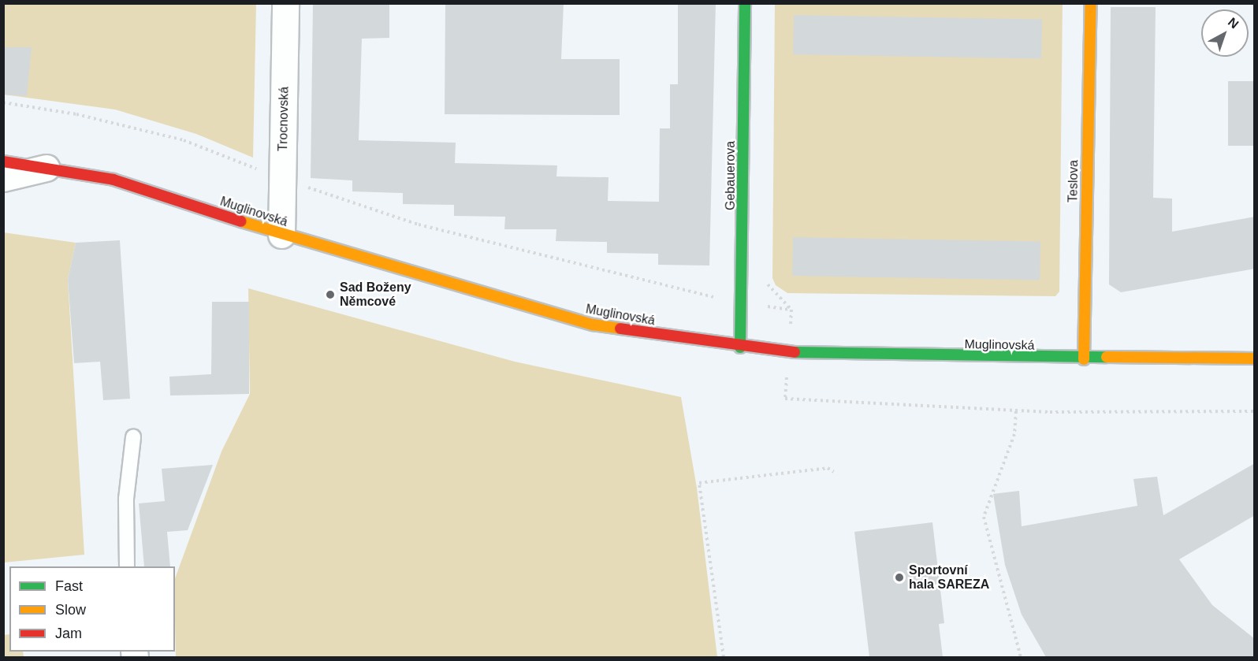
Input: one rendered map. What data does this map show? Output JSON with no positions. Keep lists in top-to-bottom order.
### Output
{
  "streets": {
    "main road": ["Gebauerova", "Teslova", "Muglinovská"],
    "street": ["Trocnovská"]
  },
  "crossings": [
    ["Trocnovská", "Muglinovská"],
    ["Gebauerova", "Muglinovská"],
    ["Teslova", "Muglinovská"]
  ],
  "places": ["Sad Boženy Němcové", "Sportovní hala SAREZA"],
  "legend": ["Fast", "Slow", "Jam"],
  "north": "top right"
}
